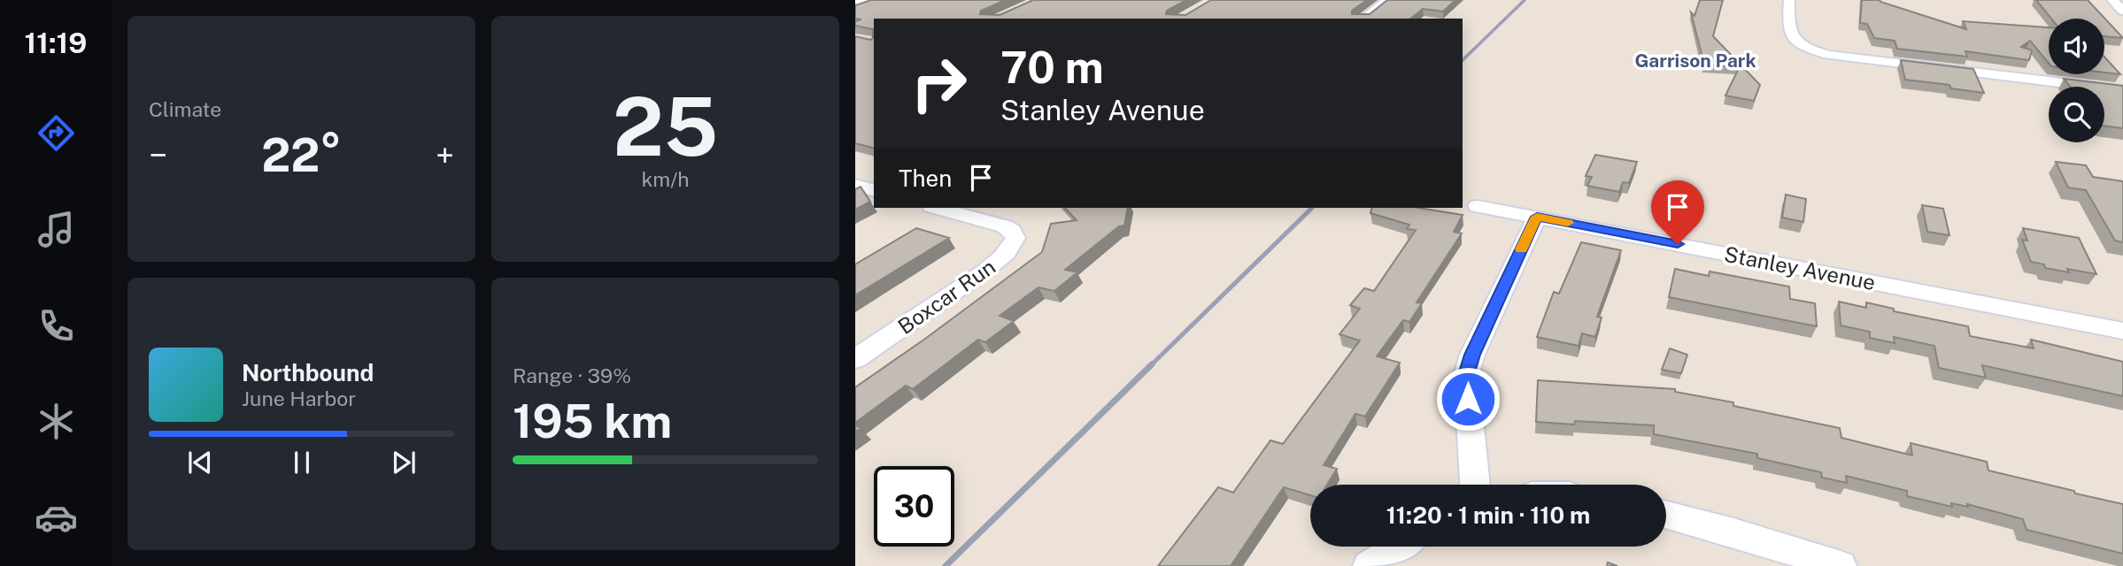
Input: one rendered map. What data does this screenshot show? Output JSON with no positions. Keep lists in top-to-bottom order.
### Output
{
  "streets": {
    "street": ["Stanley Avenue", "Boxcar Run"]
  },
  "districts": ["Garrison Park"],
  "page": {
    "tabs": "11:19",
    "tile": [
      "Climate",
      ["25", "km/h"],
      ["Range · 39%", "195 km"]
    ],
    "turn": ["70 m", "Stanley Avenue"],
    "heat": ["−", "22°", "+"],
    "then": "Then",
    "song": ["Northbound", "June Harbor"],
    "limit": "30",
    "trip": "11:20 · 1 min · 110 m"
  }
}
